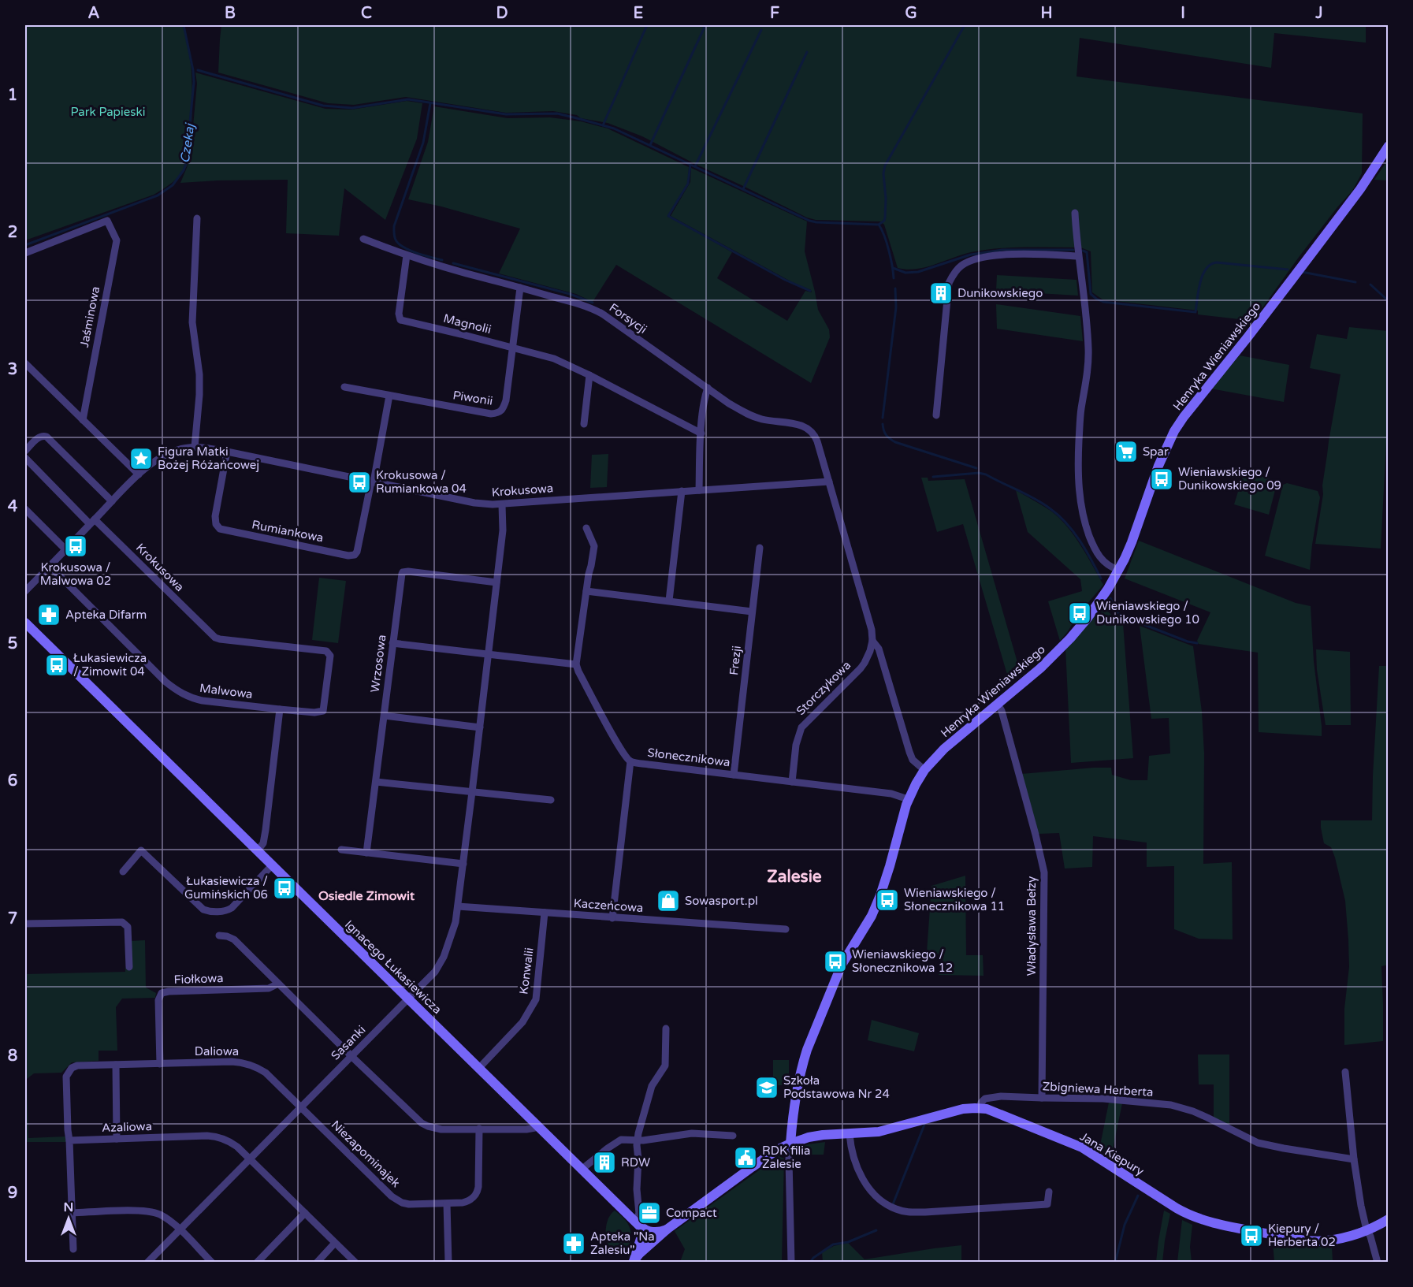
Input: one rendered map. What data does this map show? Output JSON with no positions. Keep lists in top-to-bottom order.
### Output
{
  "streets": {
    "street": [
      "Jaśminowa",
      "Forsycji",
      "Magnolii",
      "Henryka Wieniawskiego",
      "Piwonii",
      "Krokusowa",
      "Rumiankowa",
      "Frezji",
      "Wrzosowa",
      "Storczykowa",
      "Malwowa",
      "Słonecznikowa",
      "Kaczeńcowa",
      "Władysława Bełzy",
      "Ignacego Łukasiewicza",
      "Konwalii",
      "Fiołkowa",
      "Sasanki",
      "Daliowa",
      "Zbigniewa Herberta",
      "Azaliowa",
      "Niezapominajek",
      "Jana Kiepury"
    ]
  },
  "crossings": [
    ["Forsycji", "Magnolii"],
    ["Forsycji", "Piwonii"],
    ["Forsycji", "Krokusowa"],
    ["Forsycji", "Storczykowa"],
    ["Magnolii", "Piwonii"],
    ["Henryka Wieniawskiego", "Storczykowa"],
    ["Henryka Wieniawskiego", "Słonecznikowa"],
    ["Henryka Wieniawskiego", "Władysława Bełzy"],
    ["Henryka Wieniawskiego", "Jana Kiepury"],
    ["Krokusowa", "Rumiankowa"],
    ["Krokusowa", "Storczykowa"],
    ["Krokusowa", "Malwowa"],
    ["Krokusowa", "Sasanki"],
    ["Frezji", "Słonecznikowa"],
    ["Wrzosowa", "Sasanki"],
    ["Storczykowa", "Słonecznikowa"],
    ["Kaczeńcowa", "Konwalii"],
    ["Kaczeńcowa", "Sasanki"],
    ["Władysława Bełzy", "Zbigniewa Herberta"],
    ["Ignacego Łukasiewicza", "Konwalii"],
    ["Ignacego Łukasiewicza", "Sasanki"],
    ["Fiołkowa", "Daliowa"],
    ["Sasanki", "Daliowa"],
    ["Sasanki", "Azaliowa"],
    ["Sasanki", "Niezapominajek"],
    ["Daliowa", "Azaliowa"],
    ["Daliowa", "Niezapominajek"],
    ["Zbigniewa Herberta", "Jana Kiepury"]
  ],
  "districts": ["Zalesie", "Osiedle Zimowit"],
  "water": ["Czekaj"],
  "parks": ["Park Papieski"],
  "places": {
    "building": ["Dunikowskiego", "RDW"],
    "supermarket": ["Spar"],
    "place": ["Figura Matki Bożej Różańcowej"],
    "bus stop": [
      "Wieniawskiego / Dunikowskiego 09",
      "Krokusowa / Rumiankowa 04",
      "Krokusowa / Malwowa 02",
      "Wieniawskiego / Dunikowskiego 10",
      "Łukasiewicza / Zimowit 04",
      "Łukasiewicza / Gumińskich 06",
      "Wieniawskiego / Słonecznikowa 11",
      "Wieniawskiego / Słonecznikowa 12",
      "Kiepury / Herberta 02"
    ],
    "pharmacy": ["Apteka Difarm", "Apteka \"Na Zalesiu\""],
    "shop": ["Sowasport.pl"],
    "school or university": ["Szkoła Podstawowa Nr 24"],
    "public building": ["RDK filia Zalesie"],
    "office": ["Compact"]
  },
  "north": "top",
  "grid": {
    "columns": [
      "A",
      "B",
      "C",
      "D",
      "E",
      "F",
      "G",
      "H",
      "I",
      "J"
    ],
    "rows": [
      "1",
      "2",
      "3",
      "4",
      "5",
      "6",
      "7",
      "8",
      "9"
    ]
  }
}
